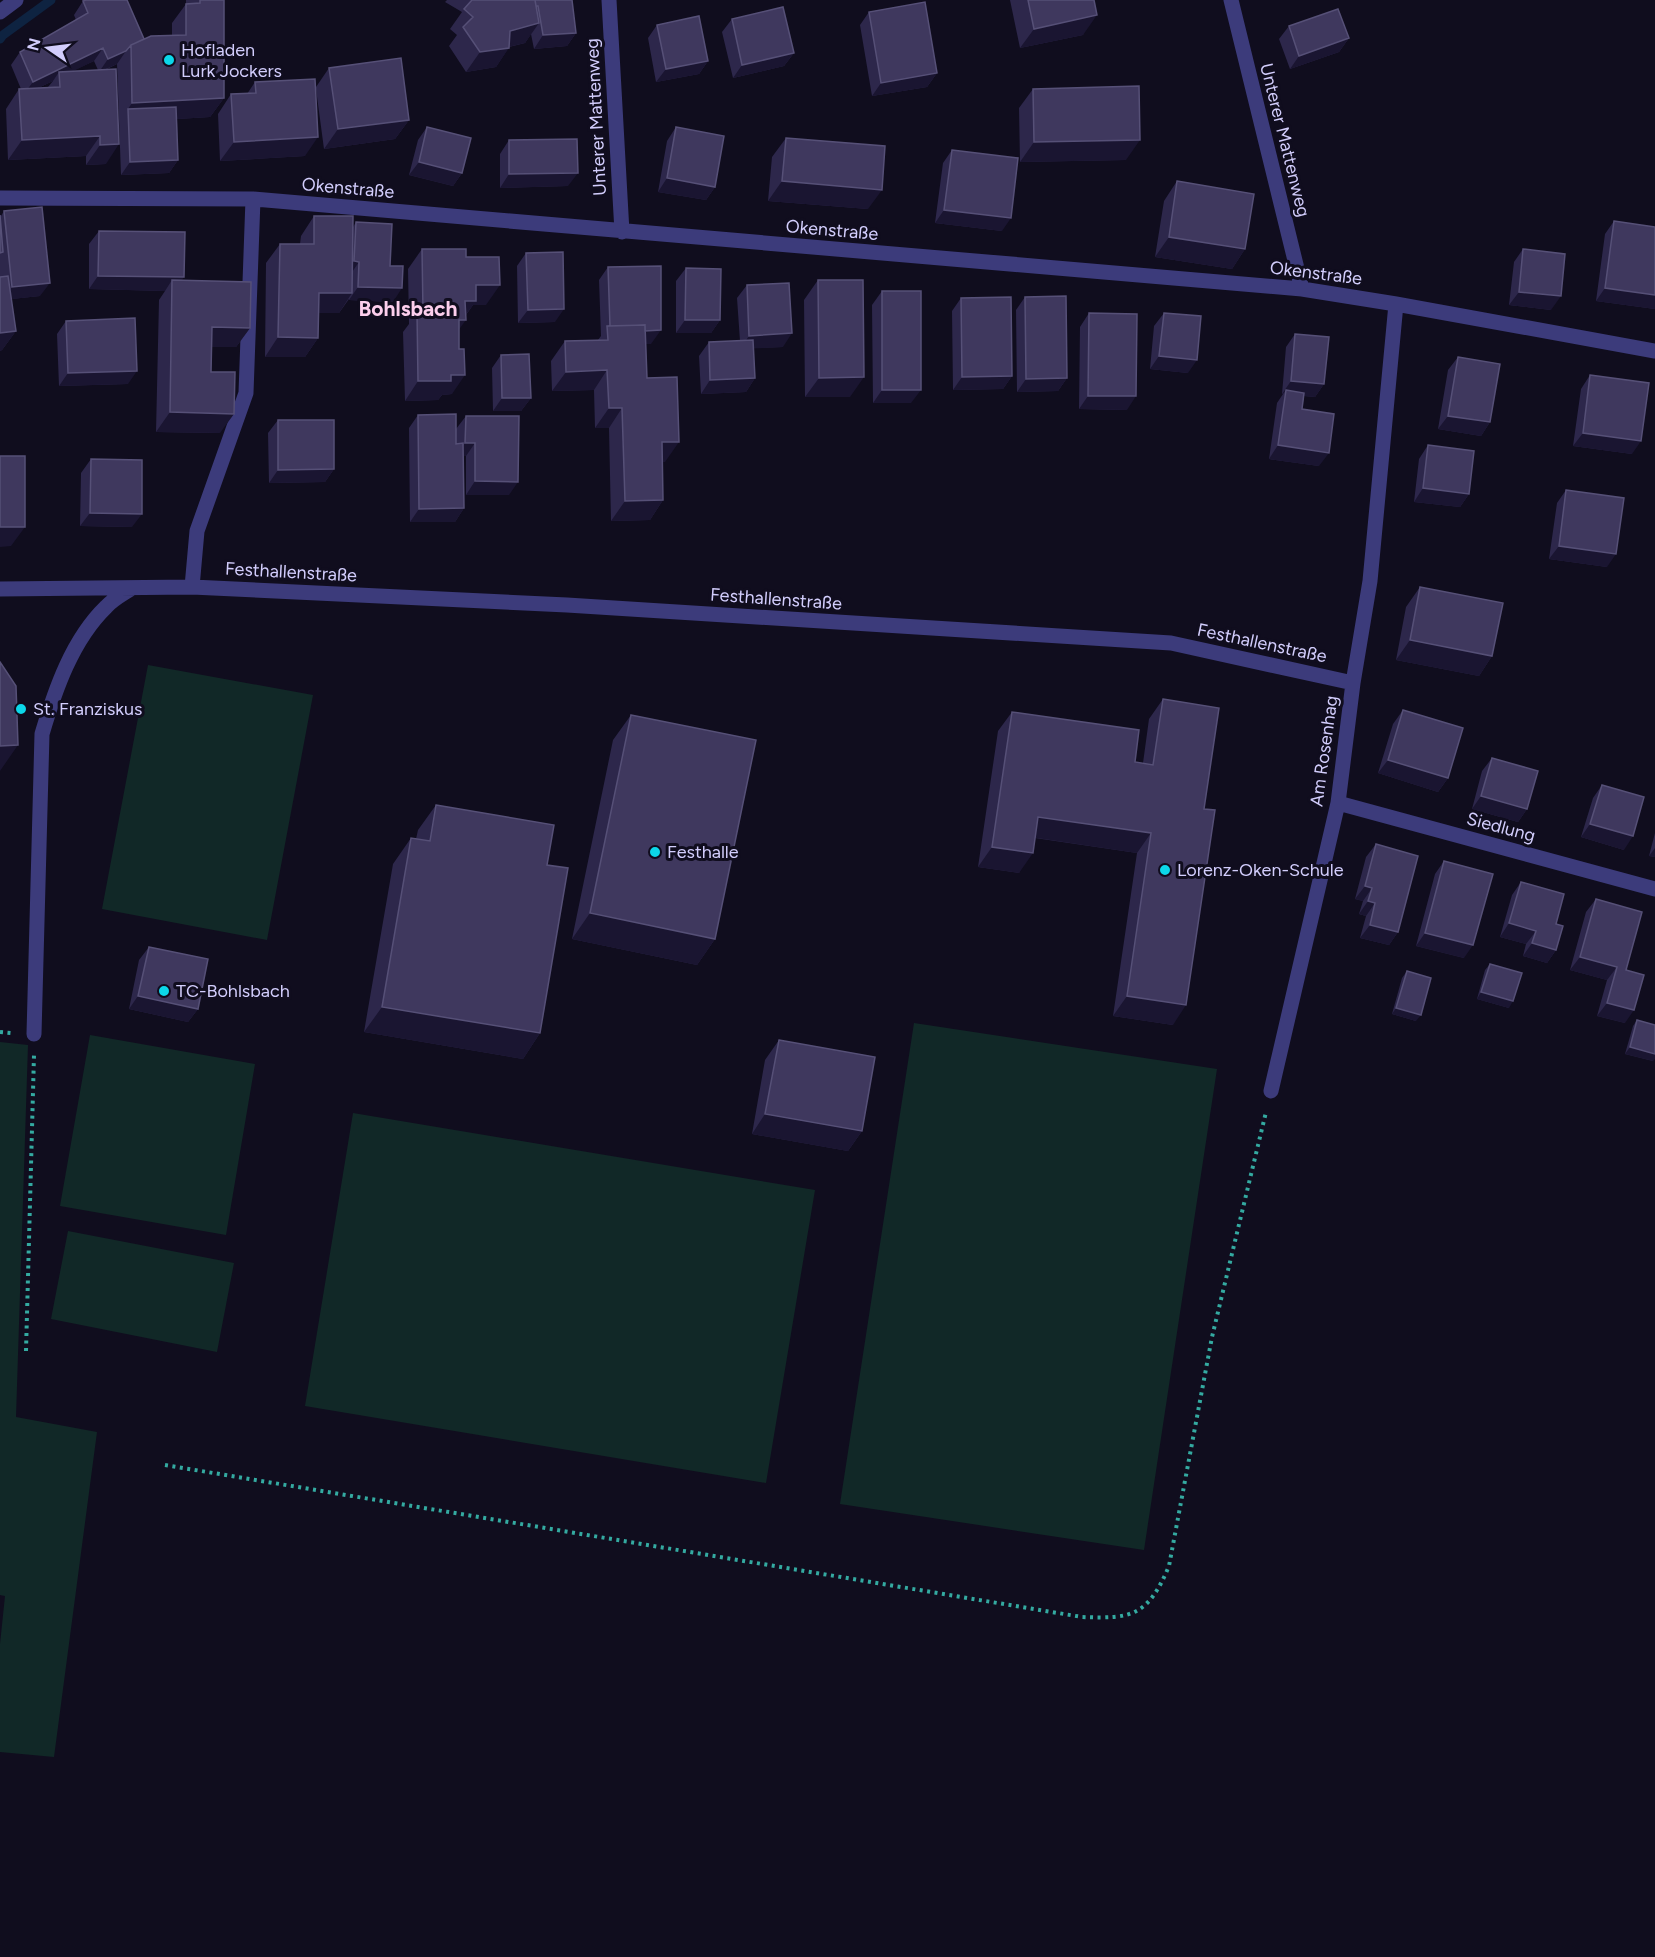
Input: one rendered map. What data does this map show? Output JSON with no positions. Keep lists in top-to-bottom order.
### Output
{
  "streets": {
    "street": [
      "Unterer Mattenweg",
      "Okenstraße",
      "Festhallenstraße",
      "Am Rosenhag",
      "Siedlung"
    ]
  },
  "crossings": [
    ["Unterer Mattenweg", "Okenstraße"],
    ["Okenstraße", "Am Rosenhag"],
    ["Festhallenstraße", "Am Rosenhag"],
    ["Am Rosenhag", "Siedlung"]
  ],
  "districts": ["Bohlsbach"],
  "places": [
    "Hofladen Lurk Jockers",
    "St. Franziskus",
    "Festhalle",
    "Lorenz-Oken-Schule",
    "TC-Bohlsbach"
  ],
  "north": "left"
}
